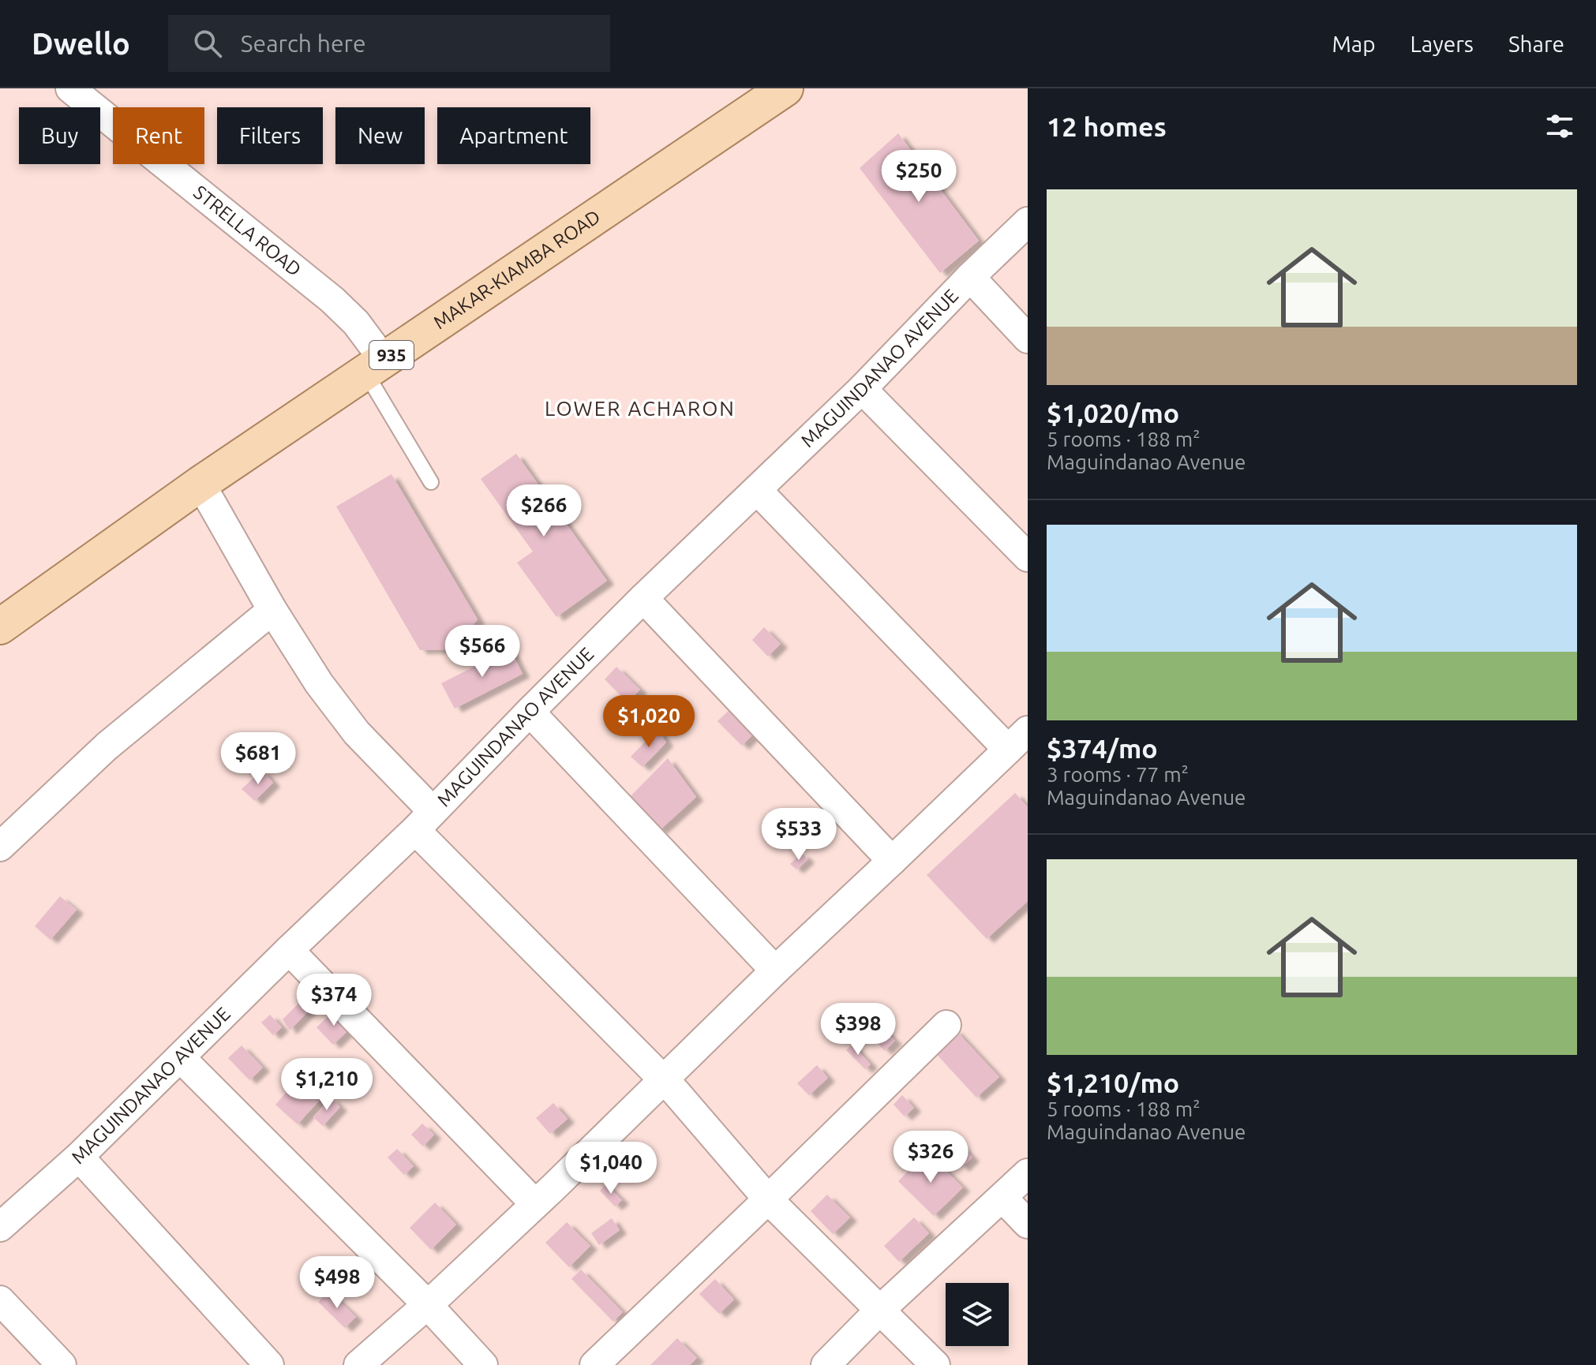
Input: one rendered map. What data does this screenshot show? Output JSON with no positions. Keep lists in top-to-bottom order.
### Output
{
  "streets": {
    "main road": ["MAKAR-KIAMBA ROAD", "935"],
    "street": ["STRELLA ROAD", "MAGUINDANAO AVENUE"]
  },
  "crossings": [
    ["STRELLA ROAD", "MAKAR-KIAMBA ROAD"]
  ],
  "districts": ["LOWER ACHARON"],
  "page": {
    "header": "Dwello",
    "search": "Search here",
    "nav": ["Map", "Layers", "Share"],
    "heading": "12 homes",
    "chip": [
      "Buy",
      "Rent",
      "Filters",
      "New",
      "Apartment"
    ],
    "price": [
      "$250",
      "$266",
      "$566",
      "$1,020",
      "$681",
      "$533",
      "$374",
      "$398",
      "$1,210",
      "$326",
      "$1,040",
      "$498"
    ],
    "list": [
      {
        "name": "$1,020/mo",
        "note": "5 rooms · 188 m² · Maguindanao Avenue"
      },
      {
        "name": "$374/mo",
        "note": "3 rooms · 77 m² · Maguindanao Avenue"
      },
      {
        "name": "$1,210/mo",
        "note": "5 rooms · 188 m² · Maguindanao Avenue"
      }
    ]
  }
}
